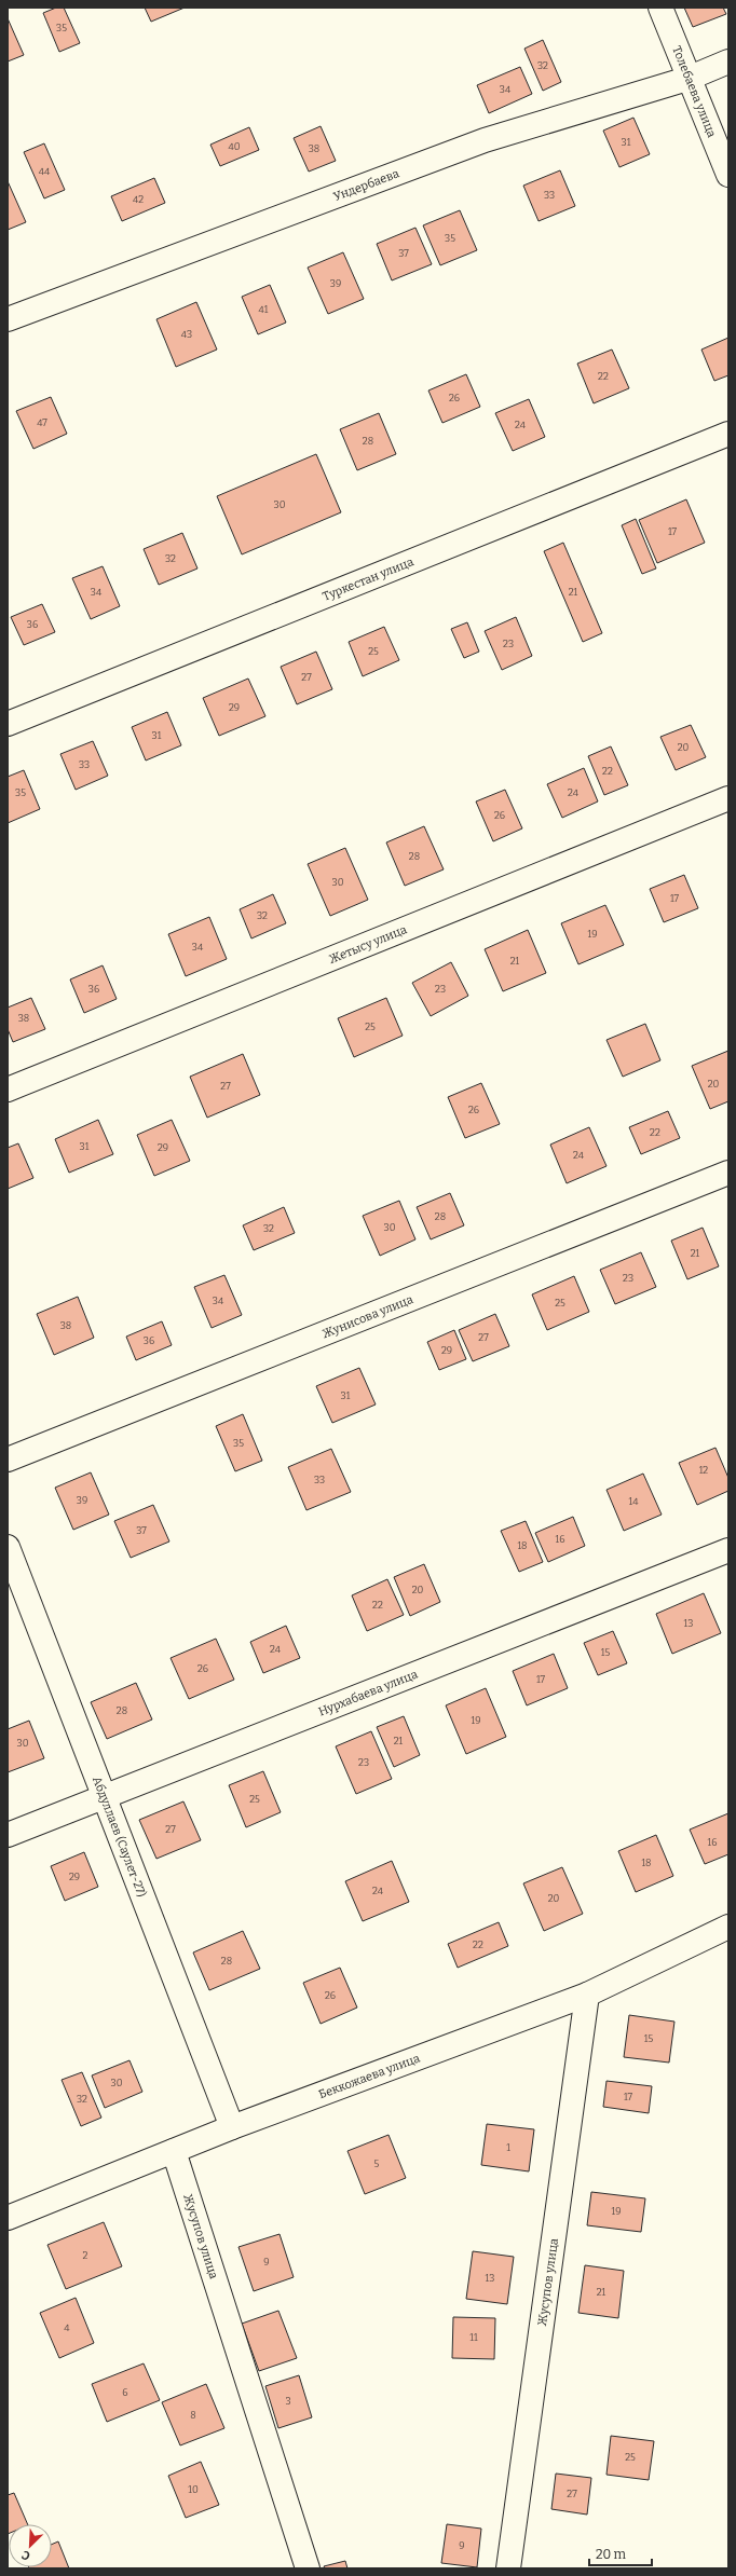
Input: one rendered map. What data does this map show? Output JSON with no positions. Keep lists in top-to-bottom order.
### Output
{
  "streets": {
    "street": [
      "Толебаева улица",
      "Ундербаева",
      "Туркестан улица",
      "Жетысу улица",
      "Жунисова улица",
      "Нурхабаева улица",
      "Абдуллаев (Саулет-27)",
      "Беккожаева улица",
      "Жусупов улица"
    ]
  },
  "crossings": [
    ["Толебаева улица", "Ундербаева"],
    ["Нурхабаева улица", "Абдуллаев (Саулет-27)"],
    ["Абдуллаев (Саулет-27)", "Беккожаева улица"],
    ["Беккожаева улица", "Жусупов улица"]
  ],
  "house_numbers": [
    "35",
    "32",
    "34",
    "31",
    "40",
    "38",
    "44",
    "33",
    "42",
    "35",
    "37",
    "39",
    "41",
    "43",
    "22",
    "26",
    "47",
    "24",
    "28",
    "30",
    "17",
    "32",
    "34",
    "21",
    "36",
    "23",
    "25",
    "27",
    "29",
    "31",
    "20",
    "33",
    "22",
    "35",
    "24",
    "26",
    "28",
    "30",
    "17",
    "32",
    "19",
    "34",
    "21",
    "36",
    "23",
    "38",
    "25",
    "20",
    "27",
    "26",
    "22",
    "31",
    "29",
    "24",
    "28",
    "30",
    "32",
    "21",
    "23",
    "34",
    "25",
    "38",
    "27",
    "36",
    "29",
    "31",
    "35",
    "12",
    "33",
    "39",
    "14",
    "37",
    "16",
    "18",
    "20",
    "22",
    "13",
    "24",
    "15",
    "26",
    "17",
    "28",
    "19",
    "21",
    "30",
    "23",
    "25",
    "27",
    "16",
    "18",
    "29",
    "24",
    "20",
    "22",
    "28",
    "26",
    "15",
    "30",
    "17",
    "32",
    "1",
    "5",
    "19",
    "2",
    "9",
    "13",
    "21",
    "4",
    "11",
    "6",
    "3",
    "8",
    "25",
    "10",
    "27",
    "9"
  ],
  "scale_bar": "20 m",
  "north": "bottom left"
}
